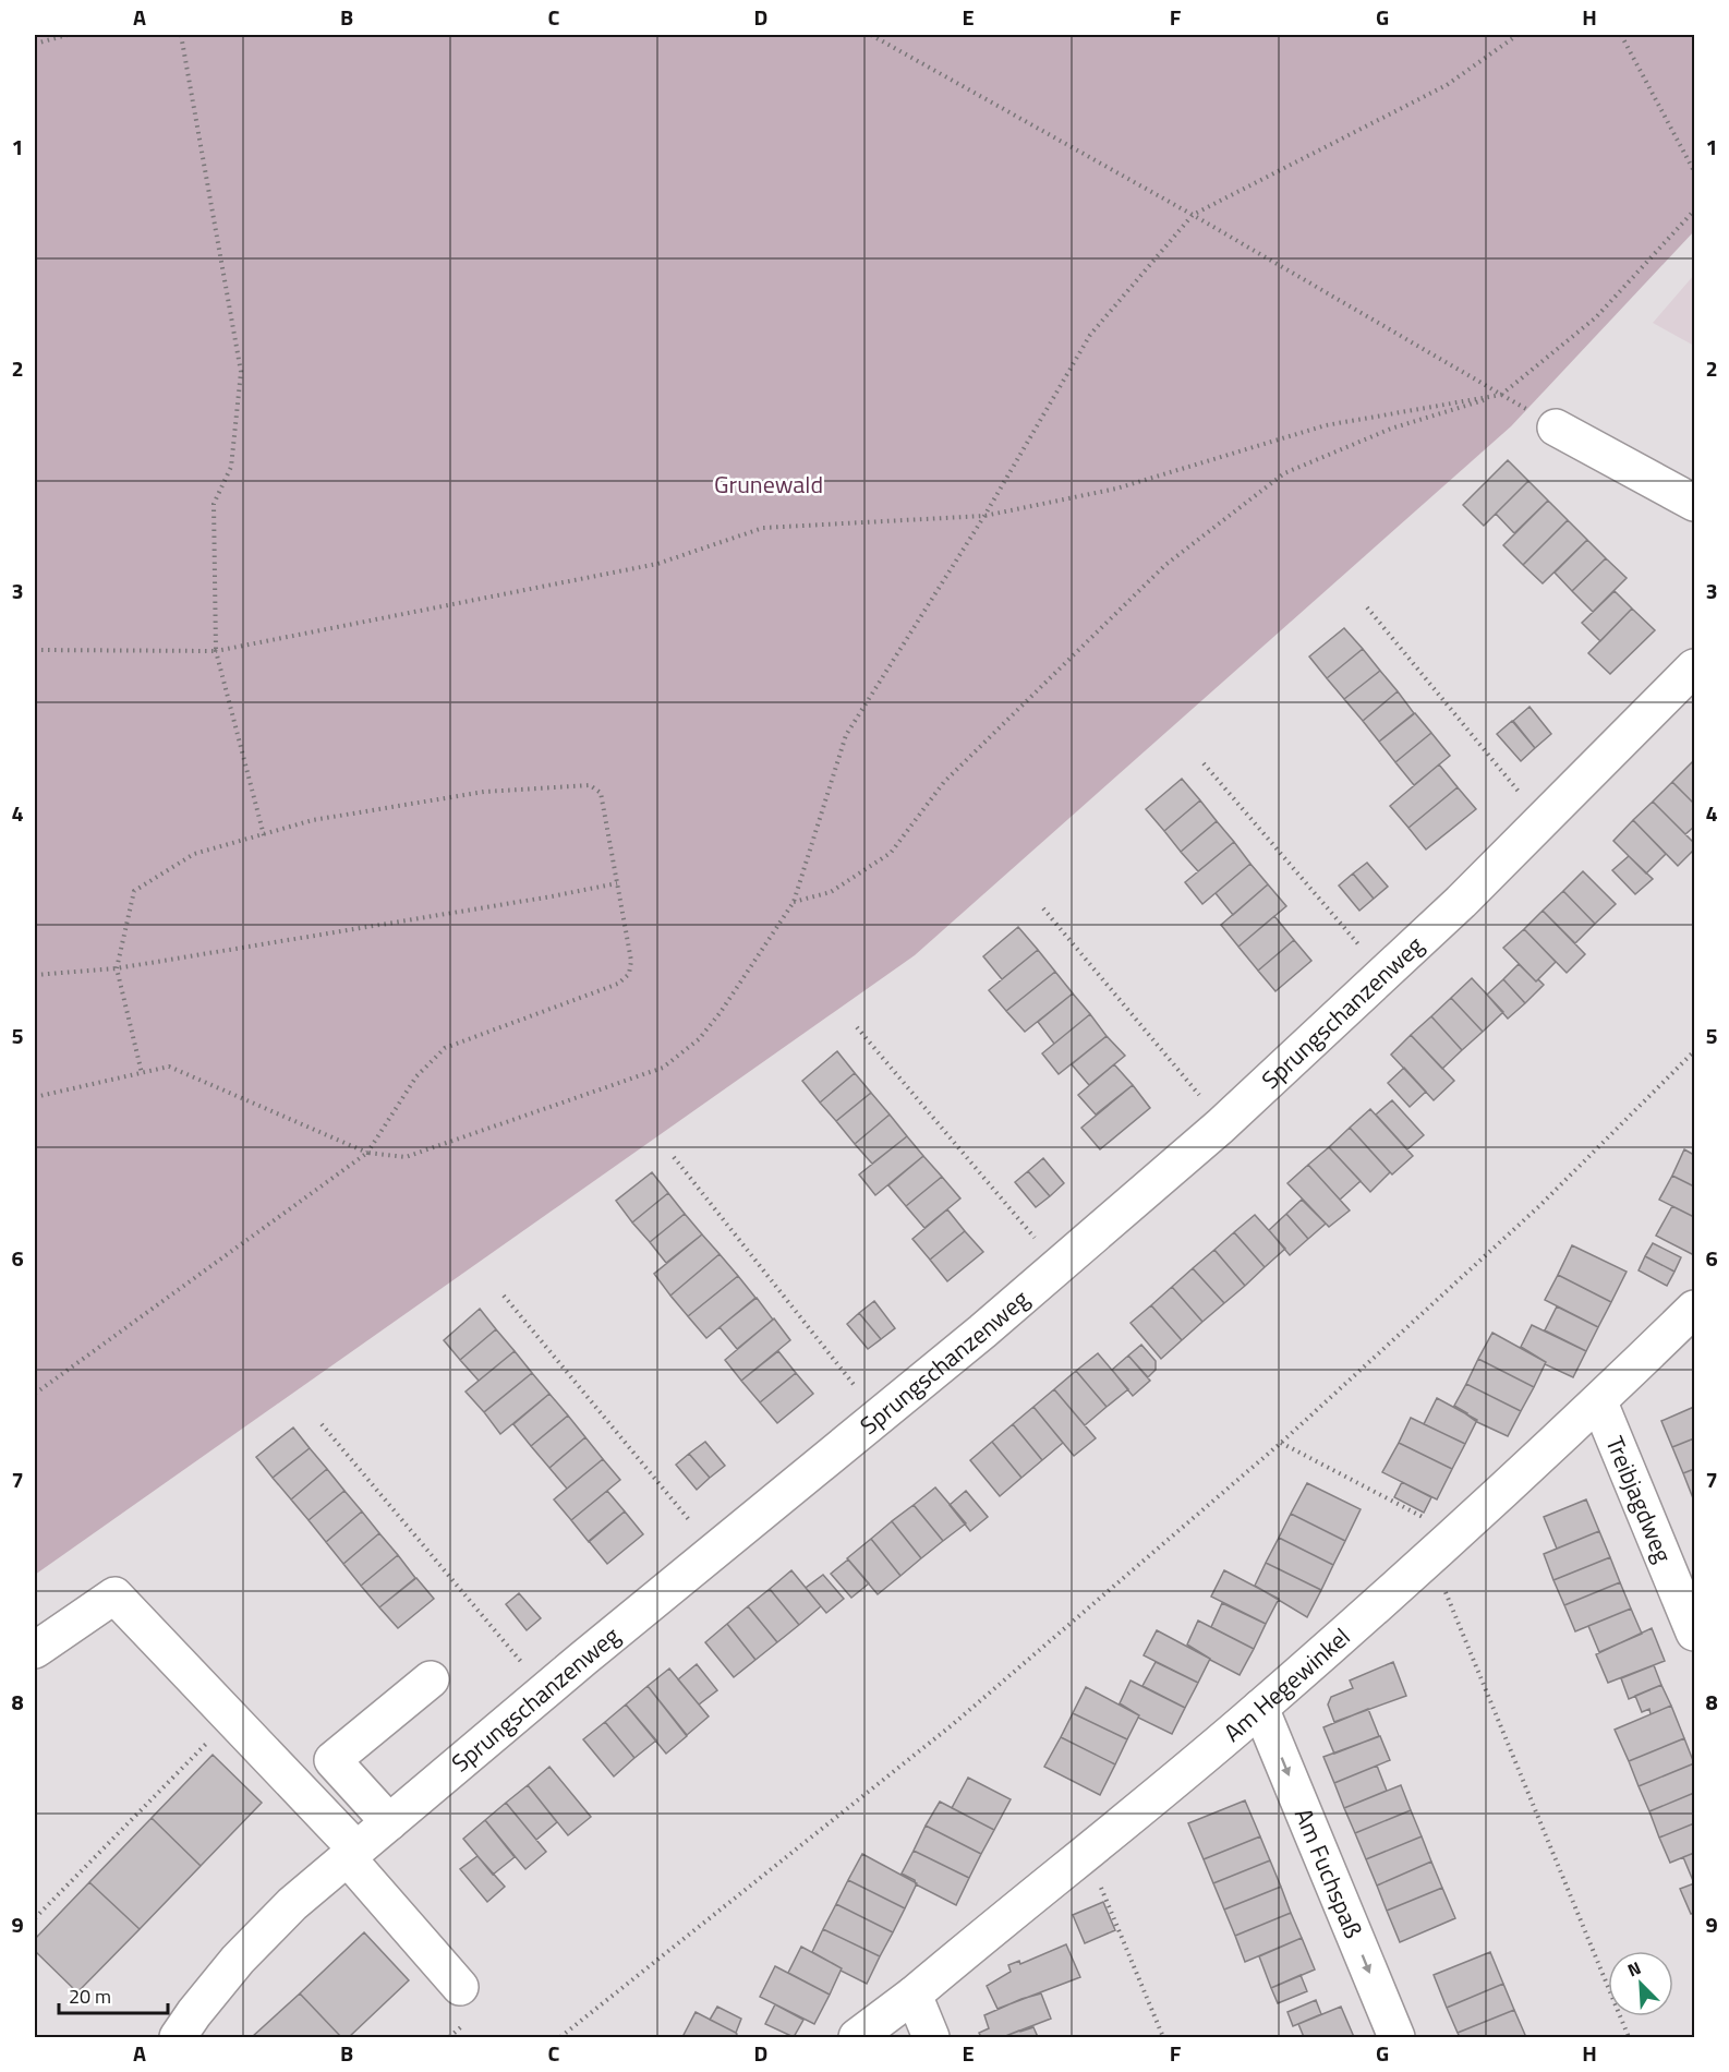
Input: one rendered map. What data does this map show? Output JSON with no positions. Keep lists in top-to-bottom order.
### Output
{
  "streets": {
    "street": [
      "Sprungschanzenweg",
      "Treibjagdweg",
      "Am Hegewinkel",
      "Am Fuchspaß"
    ]
  },
  "crossings": [
    ["Treibjagdweg", "Am Hegewinkel"],
    ["Am Hegewinkel", "Am Fuchspaß"]
  ],
  "one_way": ["Am Fuchspaß"],
  "parks": ["Grunewald"],
  "scale_bar": "20 m",
  "north": "top left",
  "grid": {
    "columns": [
      "A",
      "B",
      "C",
      "D",
      "E",
      "F",
      "G",
      "H"
    ],
    "rows": [
      "1",
      "2",
      "3",
      "4",
      "5",
      "6",
      "7",
      "8",
      "9"
    ]
  }
}
